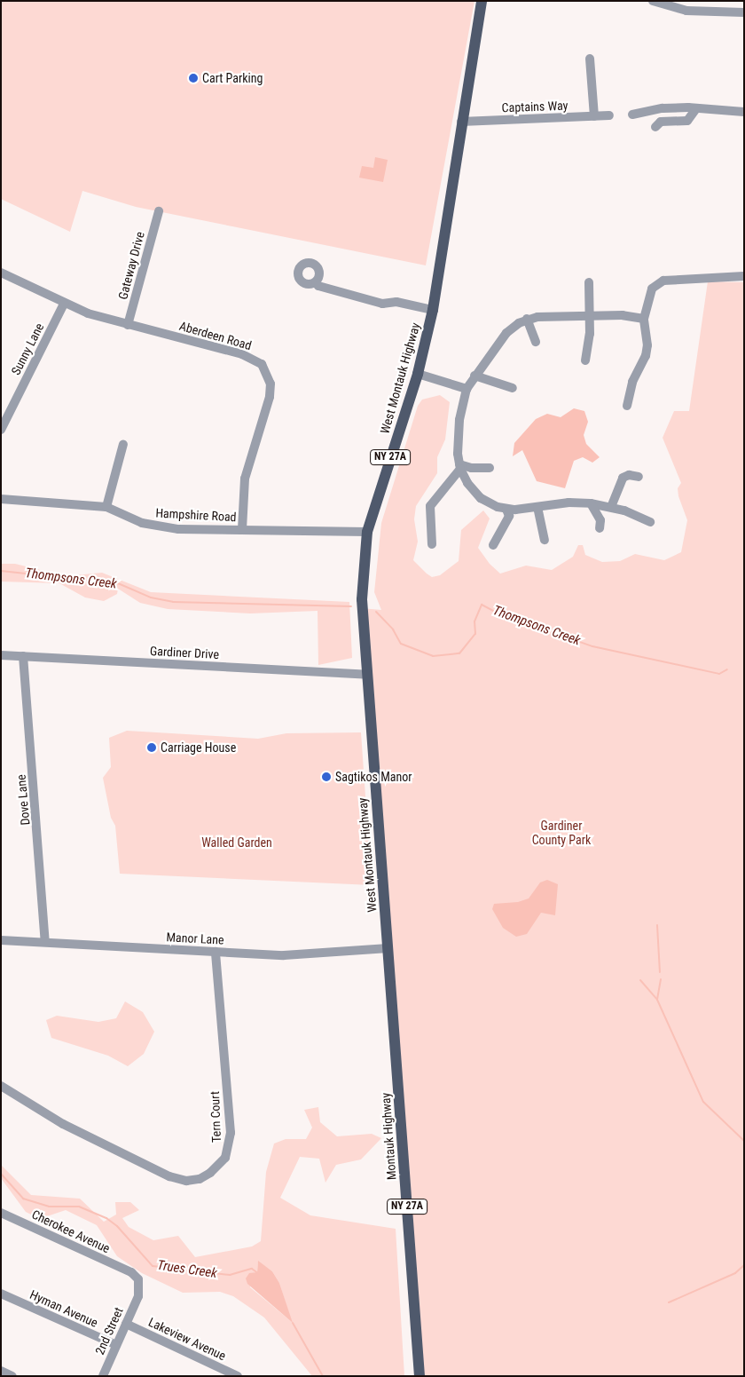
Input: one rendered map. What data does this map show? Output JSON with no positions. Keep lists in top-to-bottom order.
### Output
{
  "streets": {
    "main road": ["West Montauk Highway", "NY 27A", "Montauk Highway"],
    "street": [
      "Captains Way",
      "Gateway Drive",
      "Aberdeen Road",
      "Sunny Lane",
      "Hampshire Road",
      "Gardiner Drive",
      "Dove Lane",
      "Manor Lane",
      "Tern Court",
      "Cherokee Avenue",
      "Hyman Avenue",
      "2nd Street",
      "Lakeview Avenue"
    ]
  },
  "crossings": [
    ["Captains Way", "West Montauk Highway"],
    ["Gateway Drive", "Aberdeen Road"],
    ["Aberdeen Road", "Sunny Lane"],
    ["Aberdeen Road", "Hampshire Road"],
    ["West Montauk Highway", "Hampshire Road"],
    ["West Montauk Highway", "Gardiner Drive"],
    ["West Montauk Highway", "Manor Lane"],
    ["West Montauk Highway", "Montauk Highway"],
    ["Gardiner Drive", "Dove Lane"],
    ["Dove Lane", "Manor Lane"],
    ["Manor Lane", "Tern Court"],
    ["Manor Lane", "Montauk Highway"],
    ["Cherokee Avenue", "2nd Street"],
    ["Hyman Avenue", "2nd Street"],
    ["2nd Street", "Lakeview Avenue"]
  ],
  "water": ["Thompsons Creek", "Trues Creek"],
  "parks": ["Gardiner County Park", "Walled Garden"],
  "places": ["Cart Parking", "Carriage House", "Sagtikos Manor"]
}
